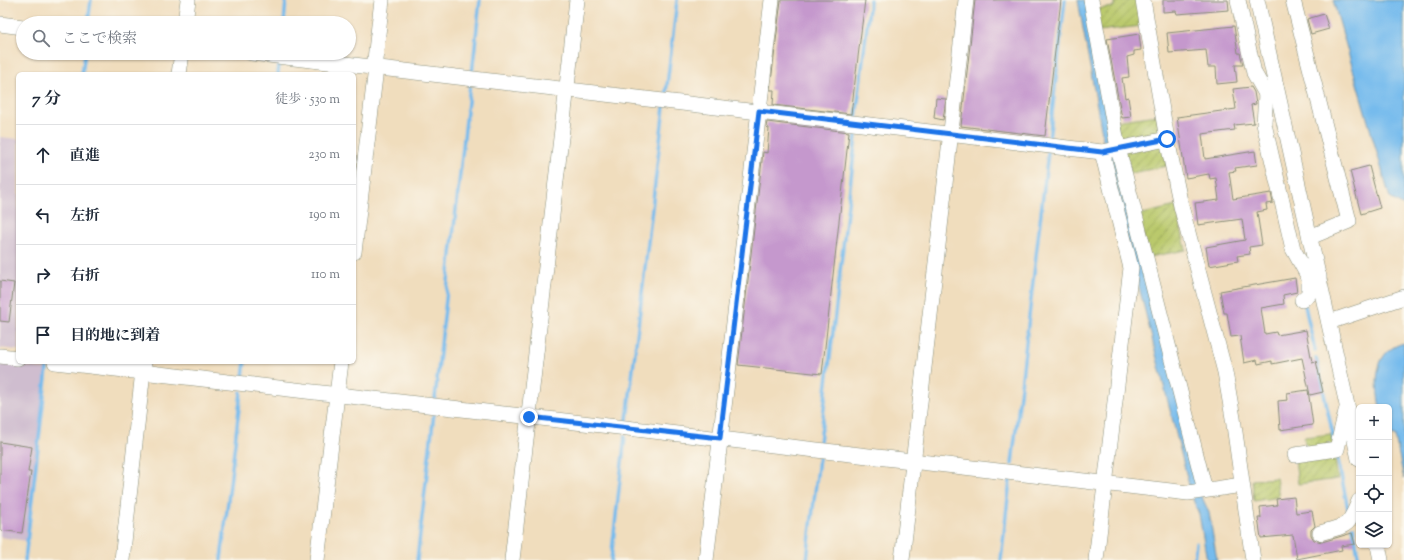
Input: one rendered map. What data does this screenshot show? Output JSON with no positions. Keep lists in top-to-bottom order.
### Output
{
  "page": {
    "search": "ここで検索",
    "heading": ["7 分", "徒歩 · 530 m"],
    "list": [
      ["直進", "230 m"],
      ["左折", "190 m"],
      ["右折", "110 m"],
      "目的地に到着"
    ],
    "map_buttons": ["+", "−"]
  }
}
